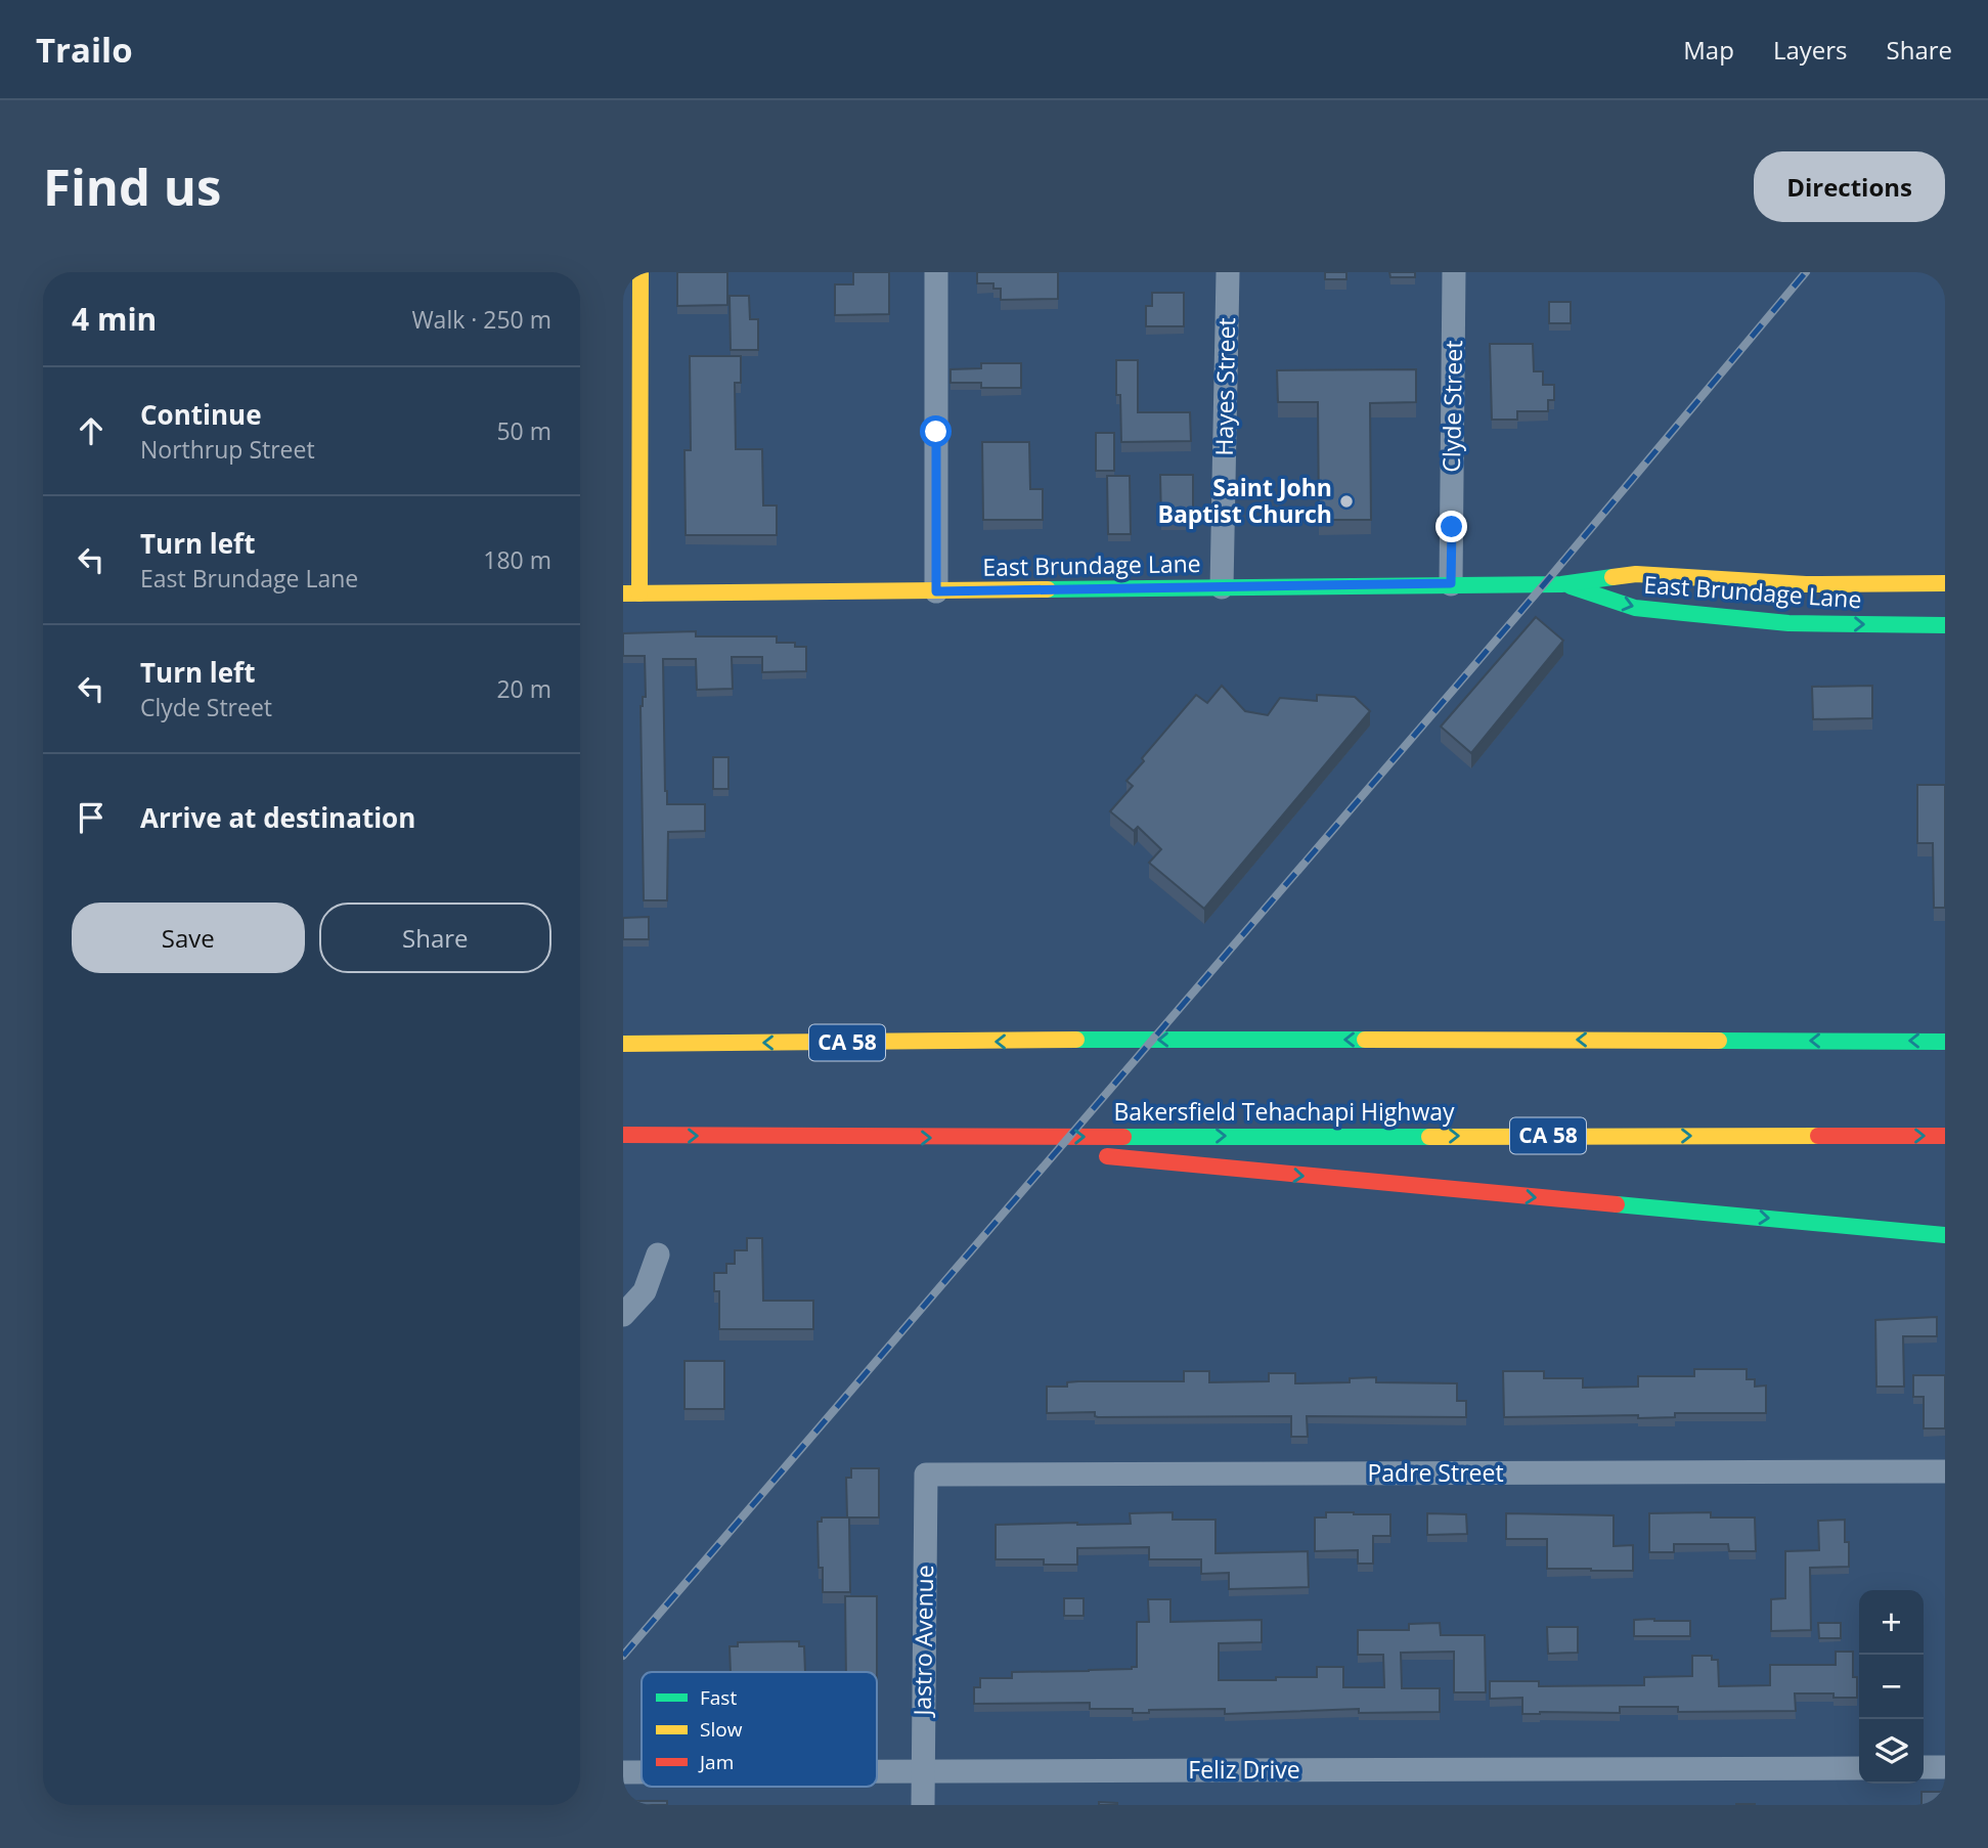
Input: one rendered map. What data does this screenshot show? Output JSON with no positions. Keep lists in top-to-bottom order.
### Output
{
  "streets": {
    "main road": ["East Brundage Lane", "CA 58", "Bakersfield Tehachapi Highway"],
    "street": [
      "Hayes Street",
      "Clyde Street",
      "Padre Street",
      "Jastro Avenue",
      "Feliz Drive"
    ]
  },
  "crossings": [
    ["Hayes Street", "East Brundage Lane"],
    ["Clyde Street", "East Brundage Lane"],
    ["Padre Street", "Jastro Avenue"],
    ["Jastro Avenue", "Feliz Drive"]
  ],
  "places": ["Saint John Baptist Church"],
  "legend": ["Fast", "Slow", "Jam"],
  "page": {
    "header": "Trailo",
    "nav": ["Map", "Layers", "Share"],
    "buttons": [
      "Directions",
      ["Save", "Share"]
    ],
    "title": "Find us",
    "heading": ["4 min", "Walk · 250 m"],
    "list": [
      ["Continue", "Northrup Street", "50 m"],
      ["Turn left", "East Brundage Lane", "180 m"],
      ["Turn left", "Clyde Street", "20 m"],
      "Arrive at destination"
    ],
    "map_buttons": ["+", "−"]
  }
}
